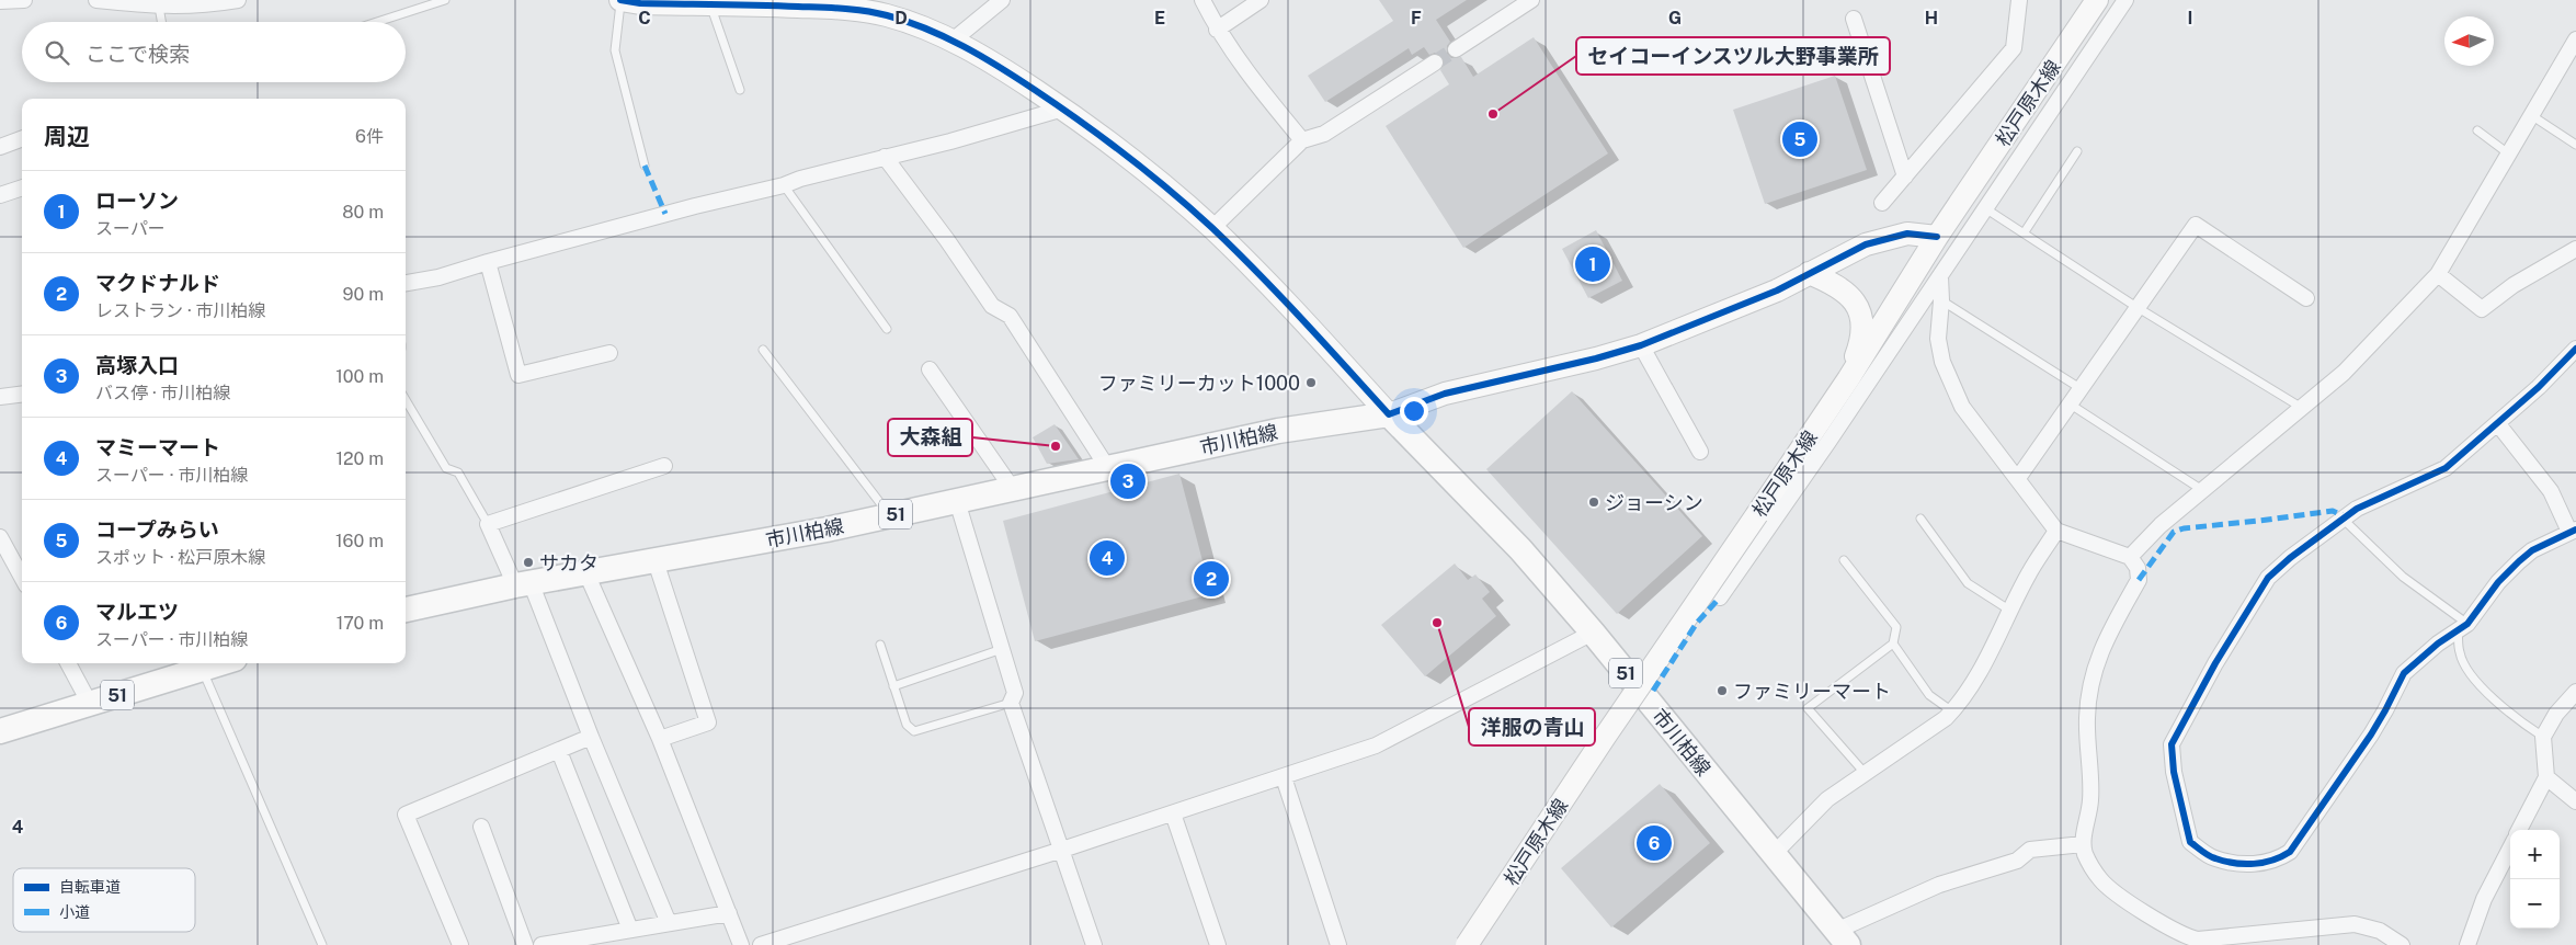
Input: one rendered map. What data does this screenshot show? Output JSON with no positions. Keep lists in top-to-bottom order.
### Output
{
  "streets": {
    "main road": ["市川柏線", "51"],
    "street": ["松戸原木線"]
  },
  "places": [
    "セイコーインスツル大野事業所",
    "ファミリーカット1000",
    "大森組",
    "ジョーシン",
    "サカタ",
    "洋服の青山",
    "ファミリーマート"
  ],
  "legend": ["自転車道", "小道"],
  "north": "left",
  "page": {
    "search": "ここで検索",
    "heading": ["周辺", "6件"],
    "pins": [
      "5",
      "1",
      "3",
      "4",
      "2",
      "6"
    ],
    "list": [
      {
        "mark": "1",
        "name": "ローソン",
        "note": "スーパー",
        "value": "80 m"
      },
      {
        "mark": "2",
        "name": "マクドナルド",
        "note": "レストラン · 市川柏線",
        "value": "90 m"
      },
      {
        "mark": "3",
        "name": "高塚入口",
        "note": "バス停 · 市川柏線",
        "value": "100 m"
      },
      {
        "mark": "4",
        "name": "マミーマート",
        "note": "スーパー · 市川柏線",
        "value": "120 m"
      },
      {
        "mark": "5",
        "name": "コープみらい",
        "note": "スポット · 松戸原木線",
        "value": "160 m"
      },
      {
        "mark": "6",
        "name": "マルエツ",
        "note": "スーパー · 市川柏線",
        "value": "170 m"
      }
    ],
    "map_buttons": ["+", "−"]
  },
  "grid": {
    "columns": [
      "C",
      "D",
      "E",
      "F",
      "G",
      "H",
      "I"
    ],
    "rows": ["4"]
  }
}
